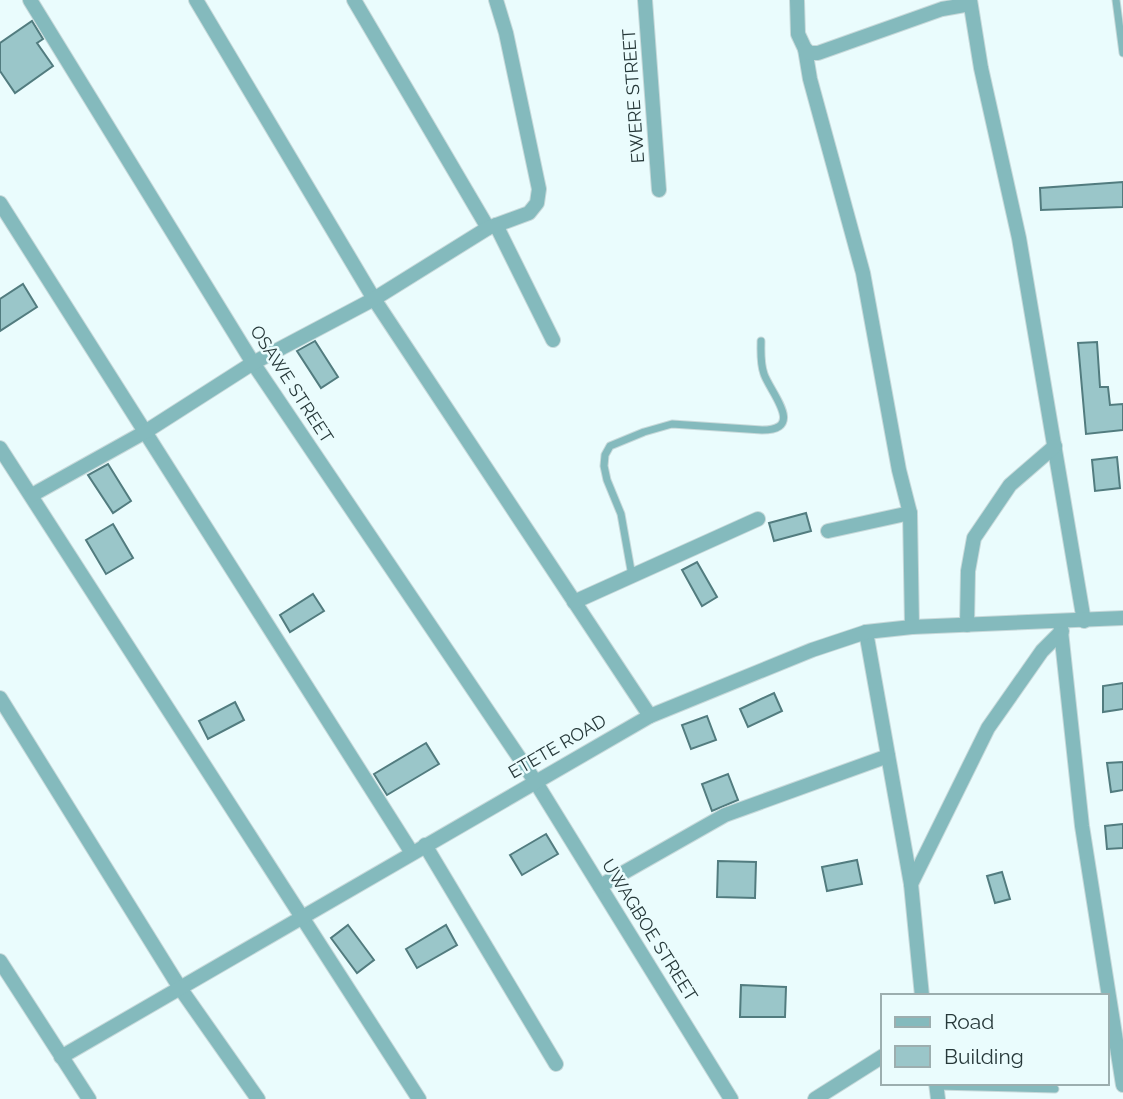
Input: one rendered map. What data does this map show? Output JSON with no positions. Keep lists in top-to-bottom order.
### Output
{
  "streets": {
    "street": [
      "EWERE STREET",
      "OSAWE STREET",
      "ETETE ROAD",
      "UWAGBOE STREET"
    ]
  },
  "crossings": [
    ["OSAWE STREET", "ETETE ROAD"],
    ["OSAWE STREET", "UWAGBOE STREET"],
    ["ETETE ROAD", "UWAGBOE STREET"]
  ],
  "legend": ["Road", "Building"]
}
